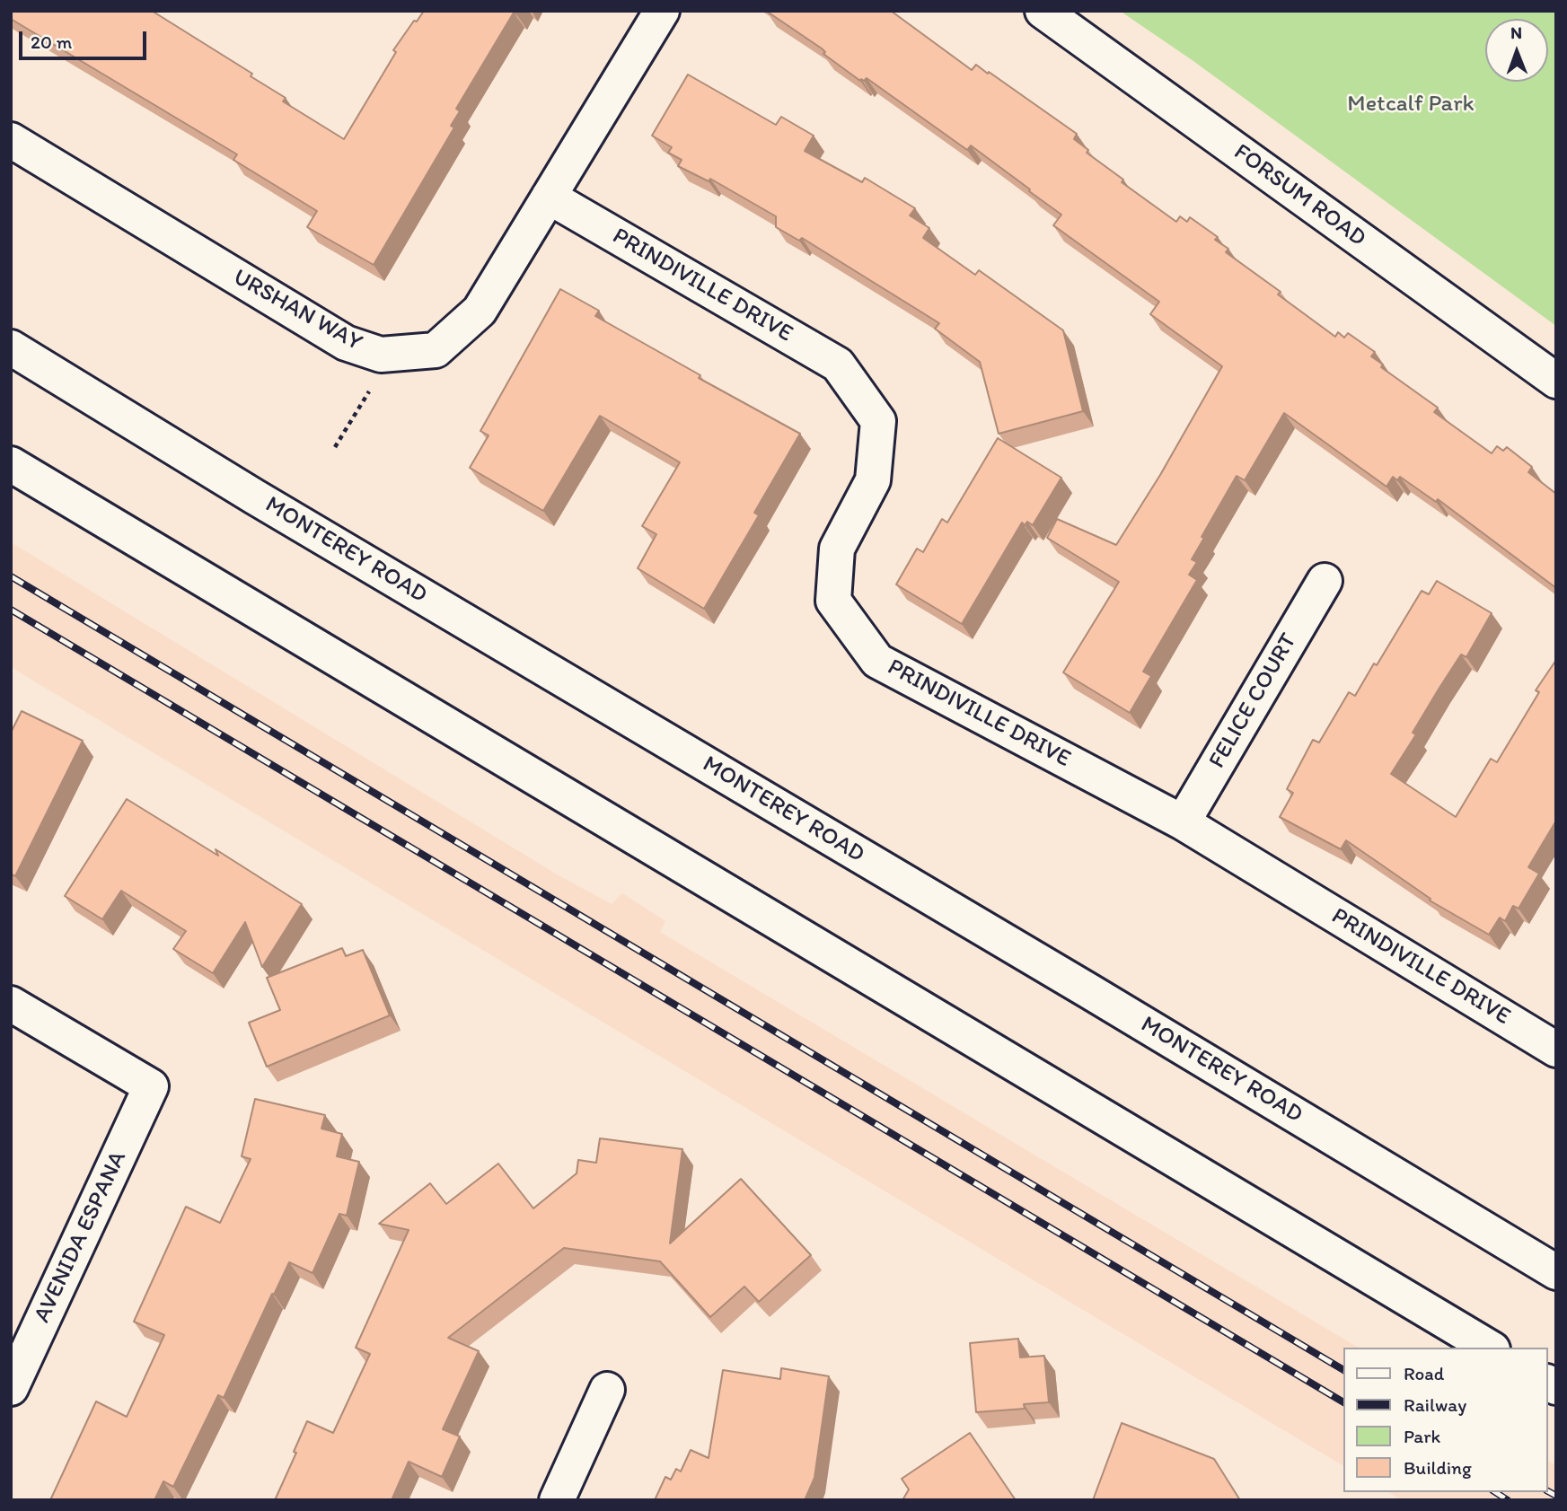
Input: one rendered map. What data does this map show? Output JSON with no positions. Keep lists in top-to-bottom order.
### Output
{
  "streets": {
    "street": [
      "FORSUM ROAD",
      "PRINDIVILLE DRIVE",
      "URSHAN WAY",
      "MONTEREY ROAD",
      "FELICE COURT",
      "AVENIDA ESPANA"
    ]
  },
  "crossings": [
    ["PRINDIVILLE DRIVE", "URSHAN WAY"],
    ["PRINDIVILLE DRIVE", "FELICE COURT"]
  ],
  "parks": ["Metcalf Park"],
  "legend": [
    "Road",
    "Railway",
    "Park",
    "Building"
  ],
  "scale_bar": "20 m",
  "north": "top"
}
